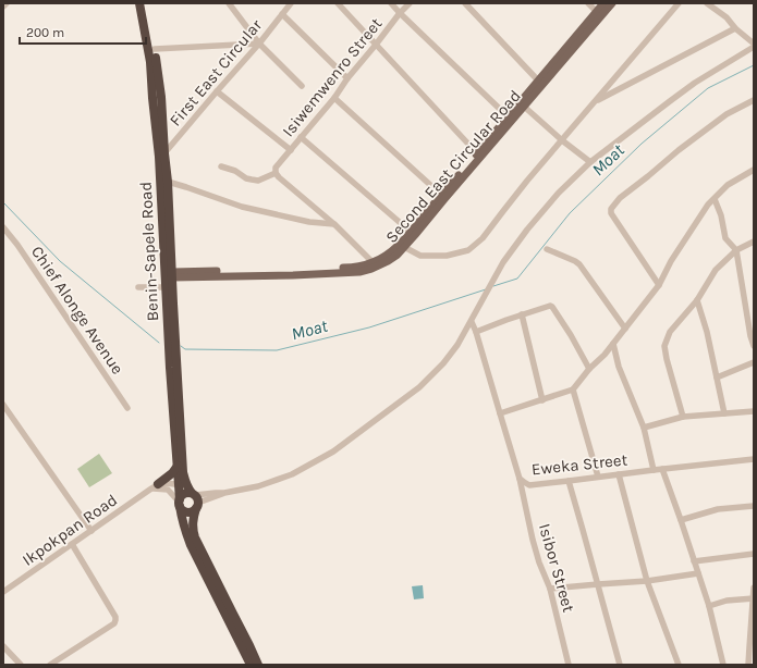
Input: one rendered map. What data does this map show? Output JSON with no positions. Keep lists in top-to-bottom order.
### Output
{
  "streets": {
    "highway": ["Benin-Sapele Road"],
    "main road": ["Second East Circular Road"],
    "street": [
      "First East Circular",
      "Isiwemwenro Street",
      "Chief Alonge Avenue",
      "Eweka Street",
      "Ikpokpan Road",
      "Isibor Street"
    ]
  },
  "crossings": [
    ["First East Circular", "Benin-Sapele Road"],
    ["Second East Circular Road", "Benin-Sapele Road"],
    ["Eweka Street", "Isibor Street"]
  ],
  "water": ["Moat"],
  "scale_bar": "200 m"
}
